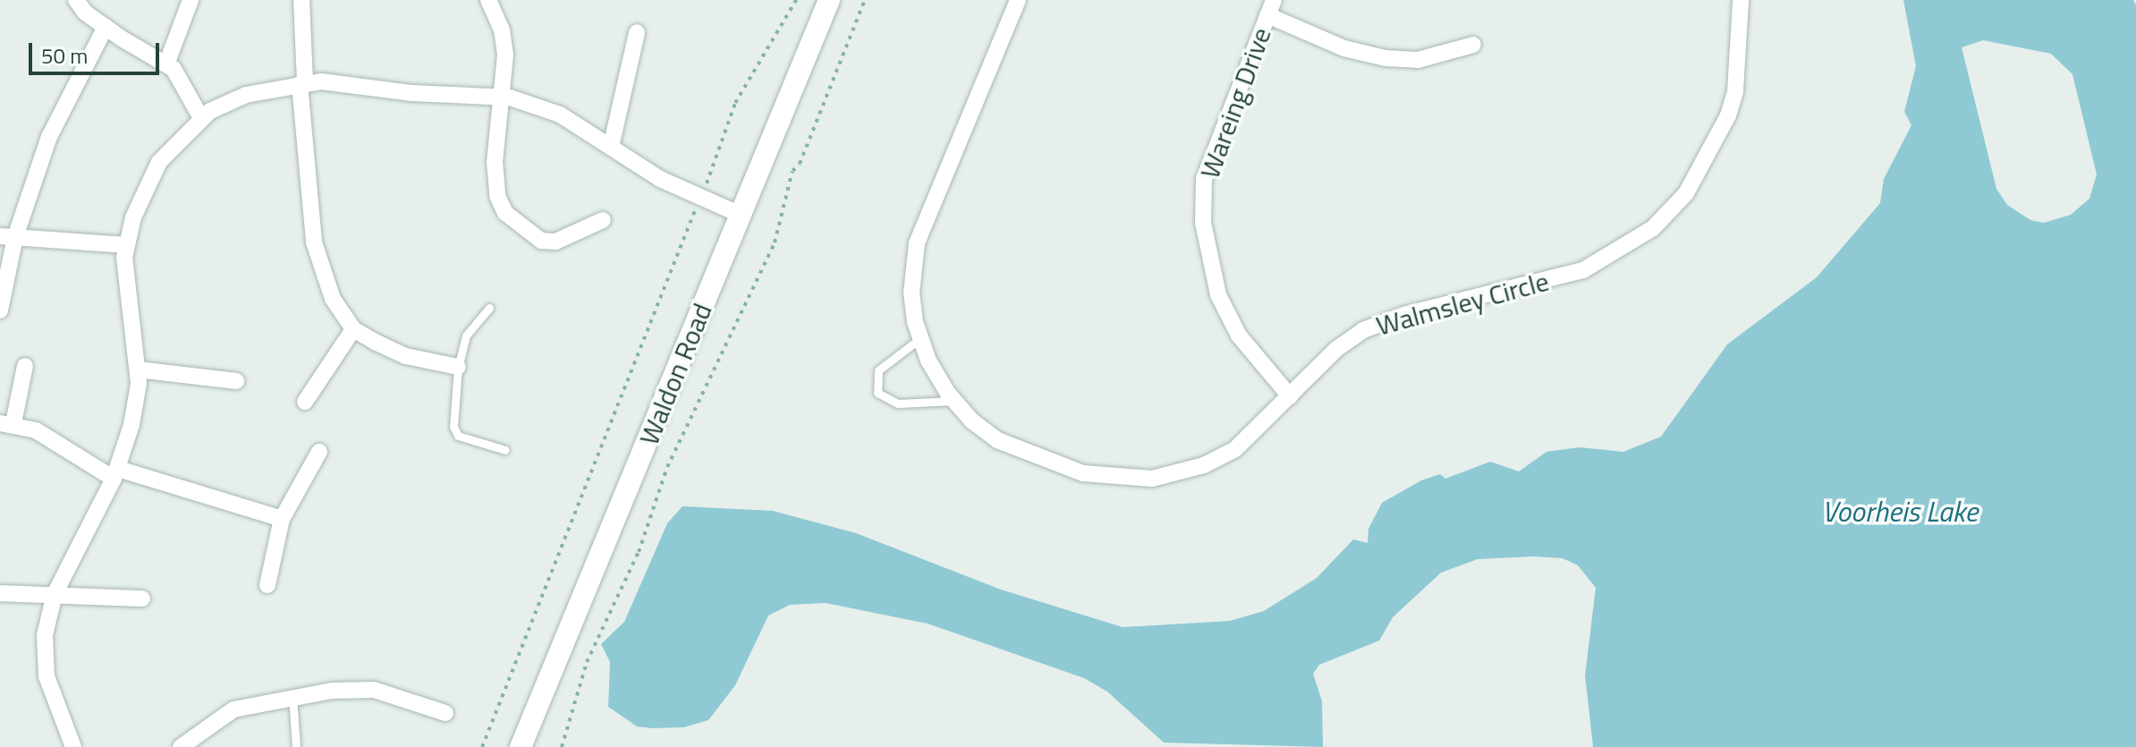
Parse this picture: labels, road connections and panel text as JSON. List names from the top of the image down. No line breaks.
{"streets":{"street":["Wareing Drive","Walmsley Circle","Waldon Road"]},"crossings":[["Wareing Drive","Walmsley Circle"]],"water":["Voorheis Lake"],"scale_bar":"50 m"}
